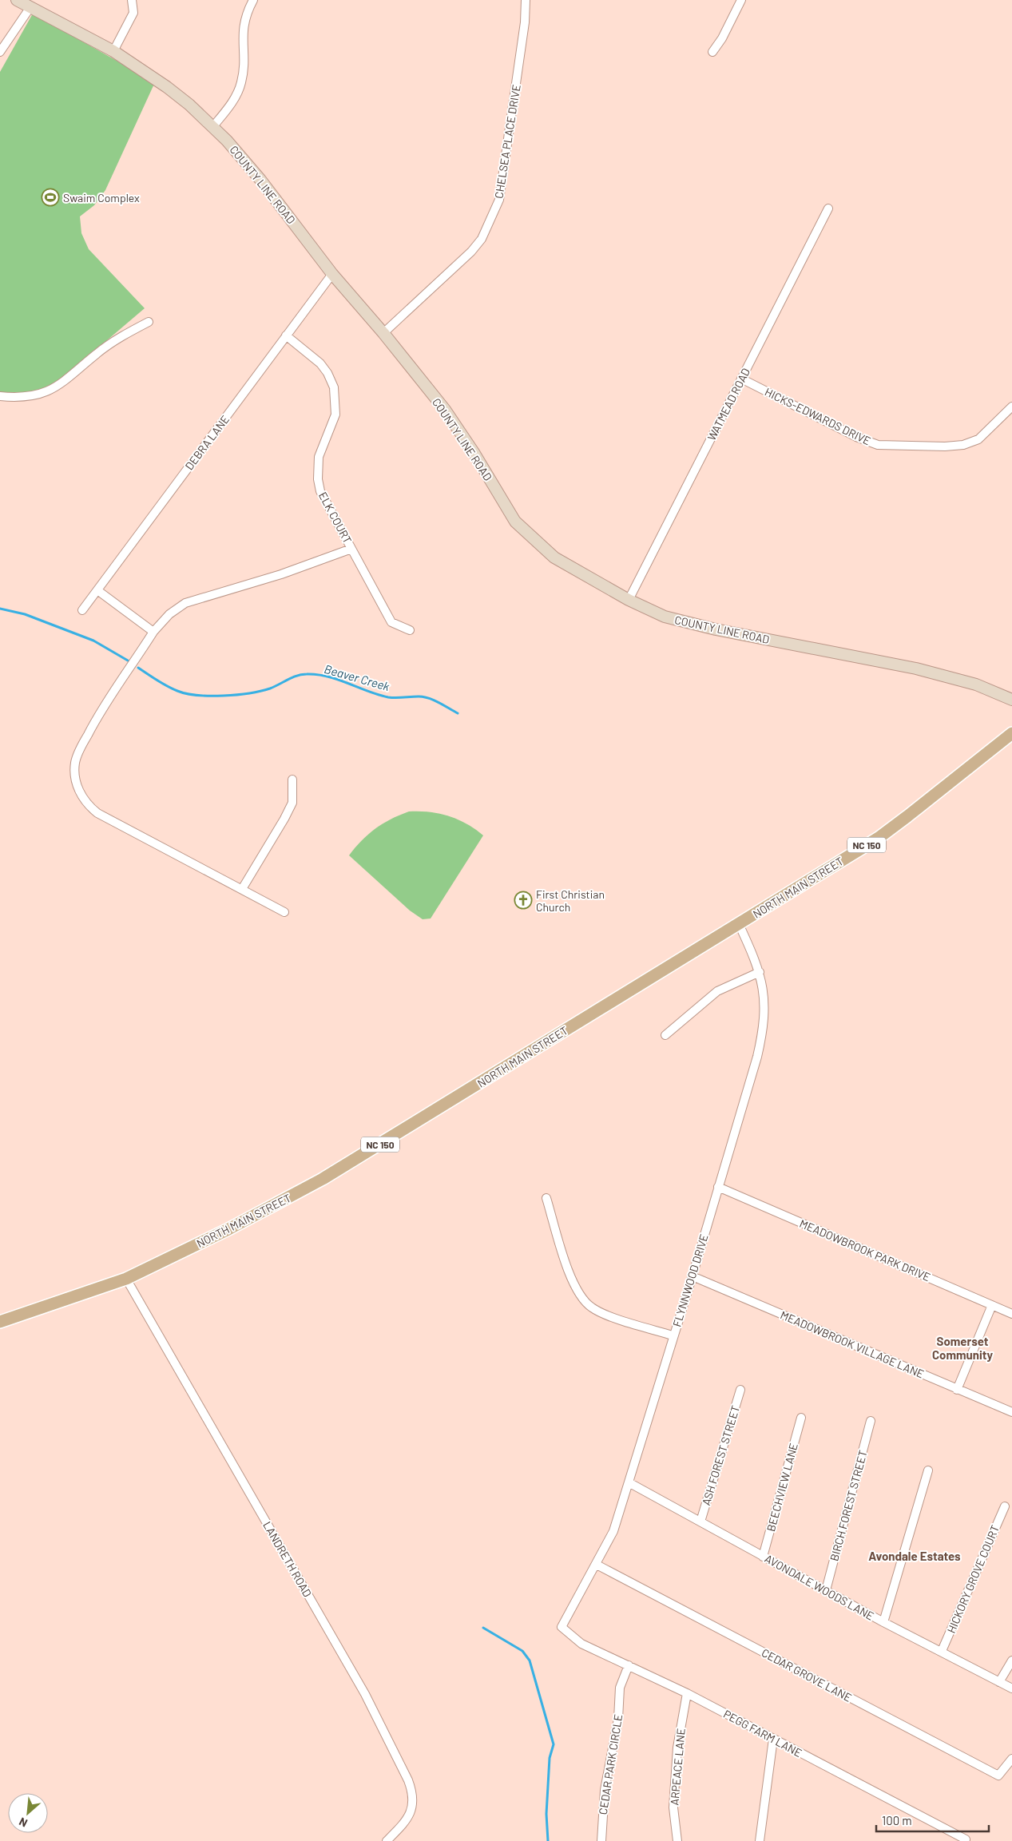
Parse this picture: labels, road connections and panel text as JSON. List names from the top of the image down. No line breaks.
{"streets":{"main road":["NC 150","NORTH MAIN STREET"],"street":["CHELSEA PLACE DRIVE","COUNTY LINE ROAD","WATMEAD ROAD","HICKS-EDWARDS DRIVE","DEBRA LANE","ELK COURT","MEADOWBROOK PARK DRIVE","FLYNNWOOD DRIVE","MEADOWBROOK VILLAGE LANE","ASH FOREST STREET","BEECHVIEW LANE","BIRCH FOREST STREET","LANDRETH ROAD","HICKORY GROVE COURT","AVONDALE WOODS LANE","CEDAR GROVE LANE","PEGG FARM LANE","CEDAR PARK CIRCLE","ARPEACE LANE"]},"crossings":[["CHELSEA PLACE DRIVE","COUNTY LINE ROAD"],["COUNTY LINE ROAD","WATMEAD ROAD"],["COUNTY LINE ROAD","DEBRA LANE"],["WATMEAD ROAD","HICKS-EDWARDS DRIVE"],["DEBRA LANE","ELK COURT"],["NORTH MAIN STREET","FLYNNWOOD DRIVE"],["NORTH MAIN STREET","LANDRETH ROAD"],["MEADOWBROOK PARK DRIVE","FLYNNWOOD DRIVE"],["FLYNNWOOD DRIVE","MEADOWBROOK VILLAGE LANE"],["FLYNNWOOD DRIVE","AVONDALE WOODS LANE"],["FLYNNWOOD DRIVE","CEDAR GROVE LANE"],["FLYNNWOOD DRIVE","PEGG FARM LANE"],["ASH FOREST STREET","AVONDALE WOODS LANE"],["BEECHVIEW LANE","AVONDALE WOODS LANE"],["BIRCH FOREST STREET","AVONDALE WOODS LANE"],["HICKORY GROVE COURT","AVONDALE WOODS LANE"],["PEGG FARM LANE","CEDAR PARK CIRCLE"],["PEGG FARM LANE","ARPEACE LANE"]],"districts":["Somerset Community","Avondale Estates"],"water":["Beaver Creek"],"places":{"sports":["Swaim Complex"],"church":["First Christian Church"]},"scale_bar":"100 m","north":"bottom left"}
